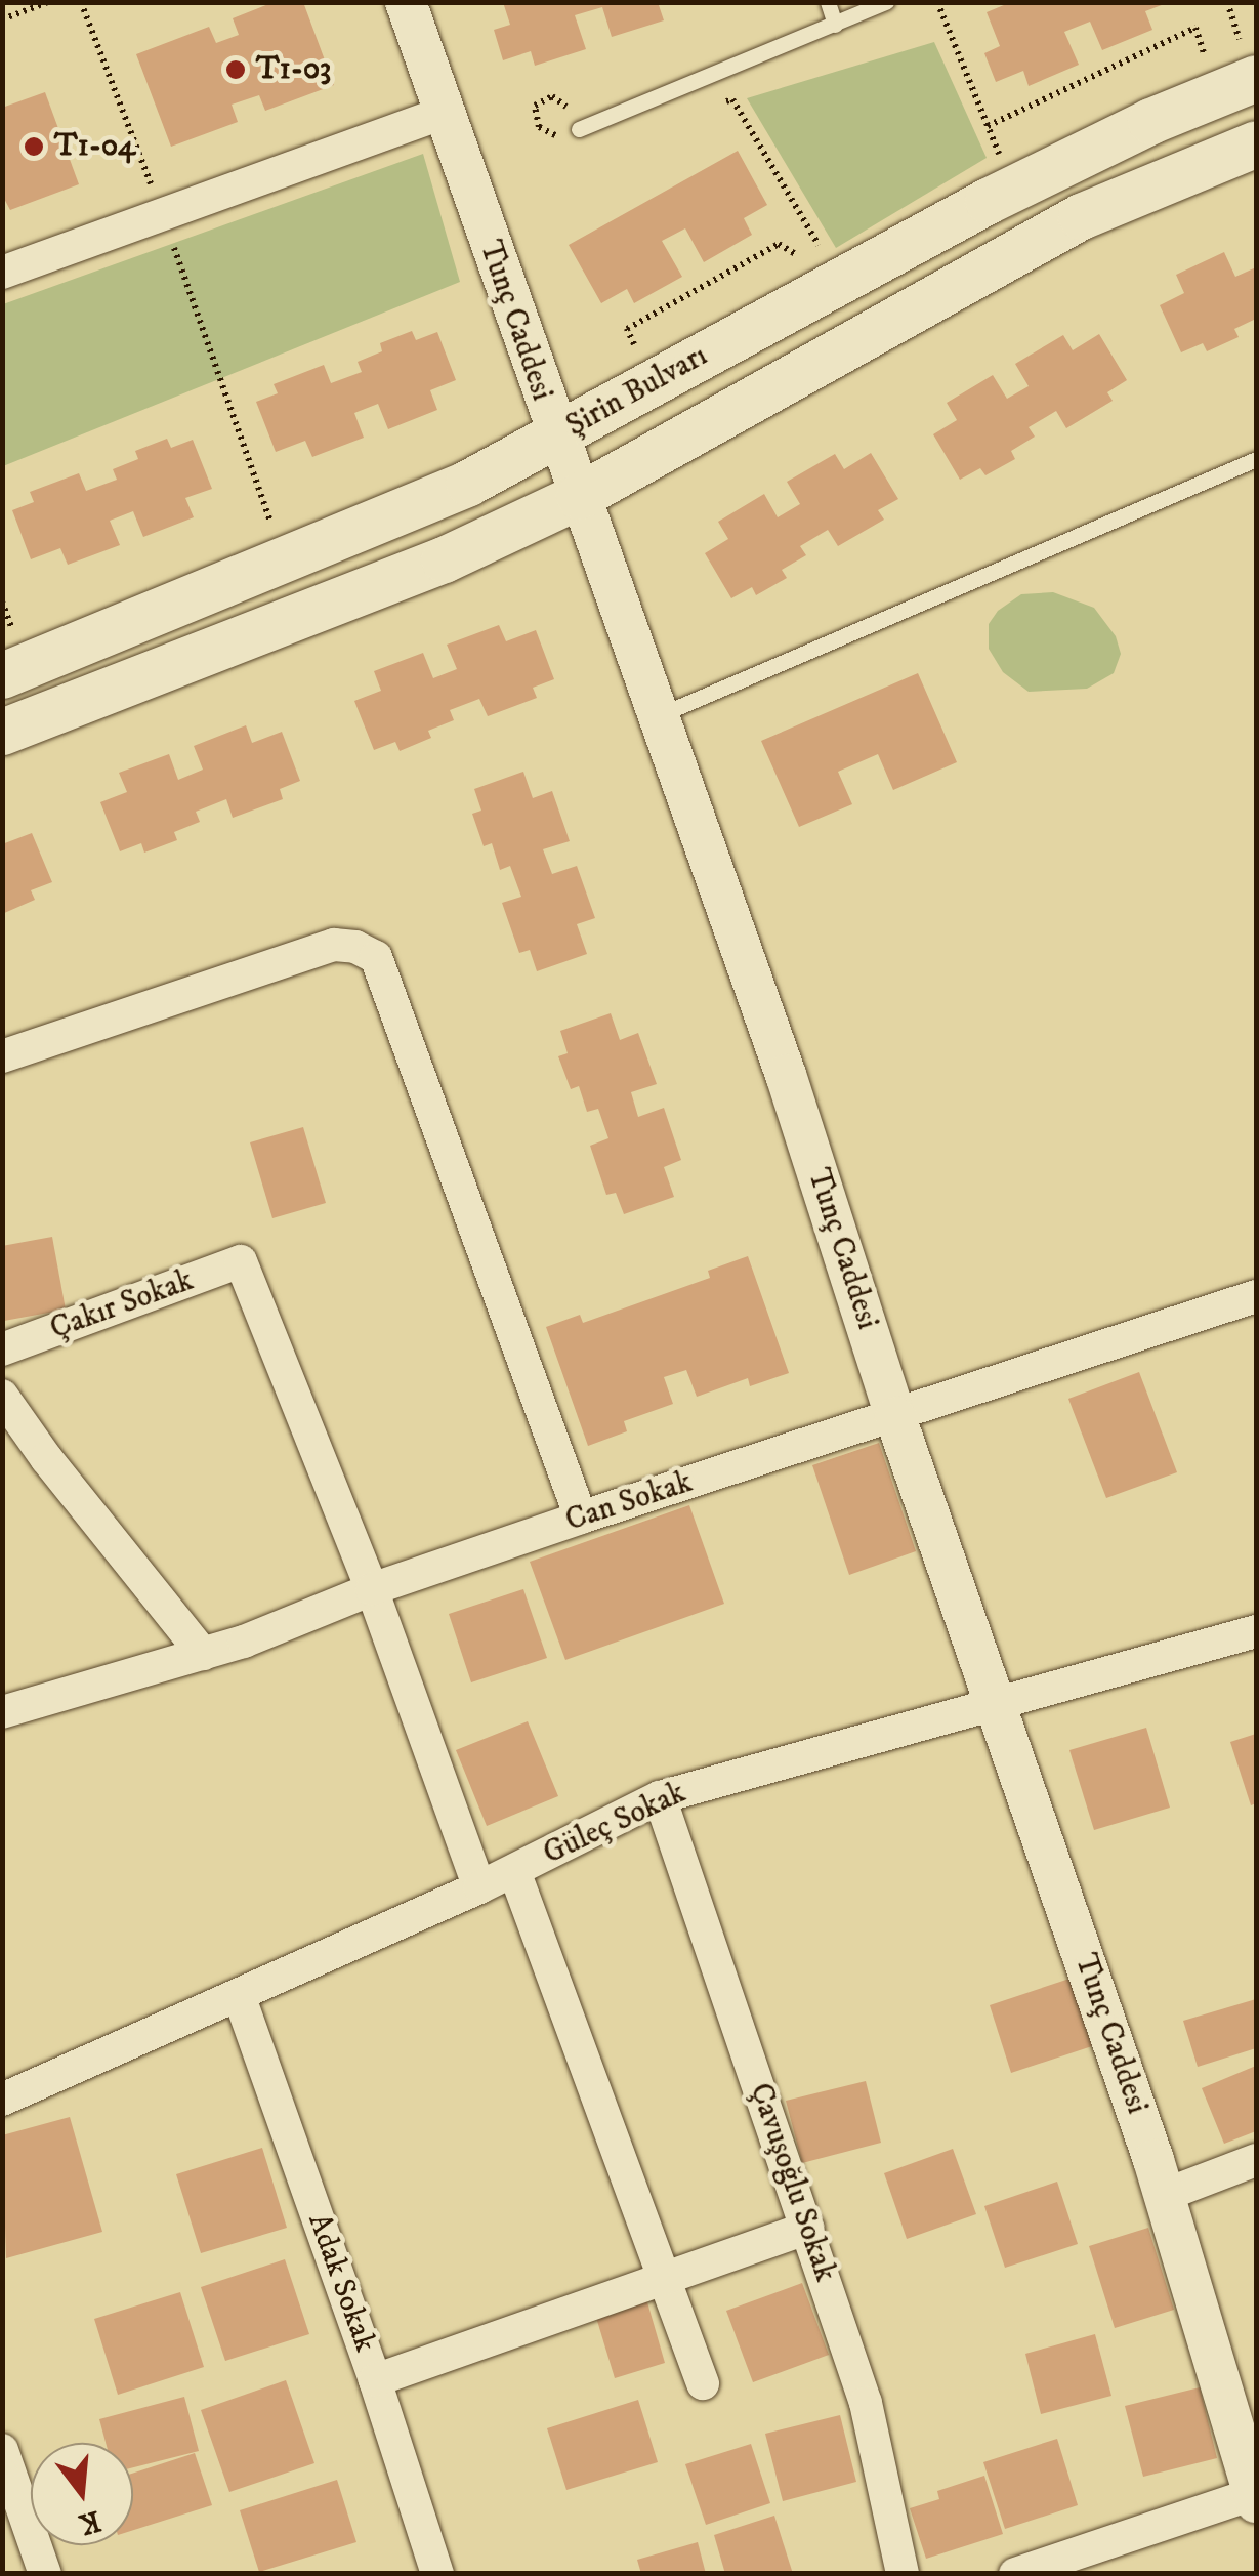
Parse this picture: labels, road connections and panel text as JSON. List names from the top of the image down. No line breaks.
{"streets":{"main road":["Şirin Bulvarı"],"street":["Tunç Caddesi","Çakır Sokak","Can Sokak","Güleç Sokak","Çavuşoğlu Sokak","Adak Sokak"]},"crossings":[["Tunç Caddesi","Şirin Bulvarı"],["Tunç Caddesi","Can Sokak"],["Tunç Caddesi","Güleç Sokak"],["Çakır Sokak","Can Sokak"],["Güleç Sokak","Çavuşoğlu Sokak"],["Güleç Sokak","Adak Sokak"]],"places":["T1-03","T1-04"],"north":"bottom"}
